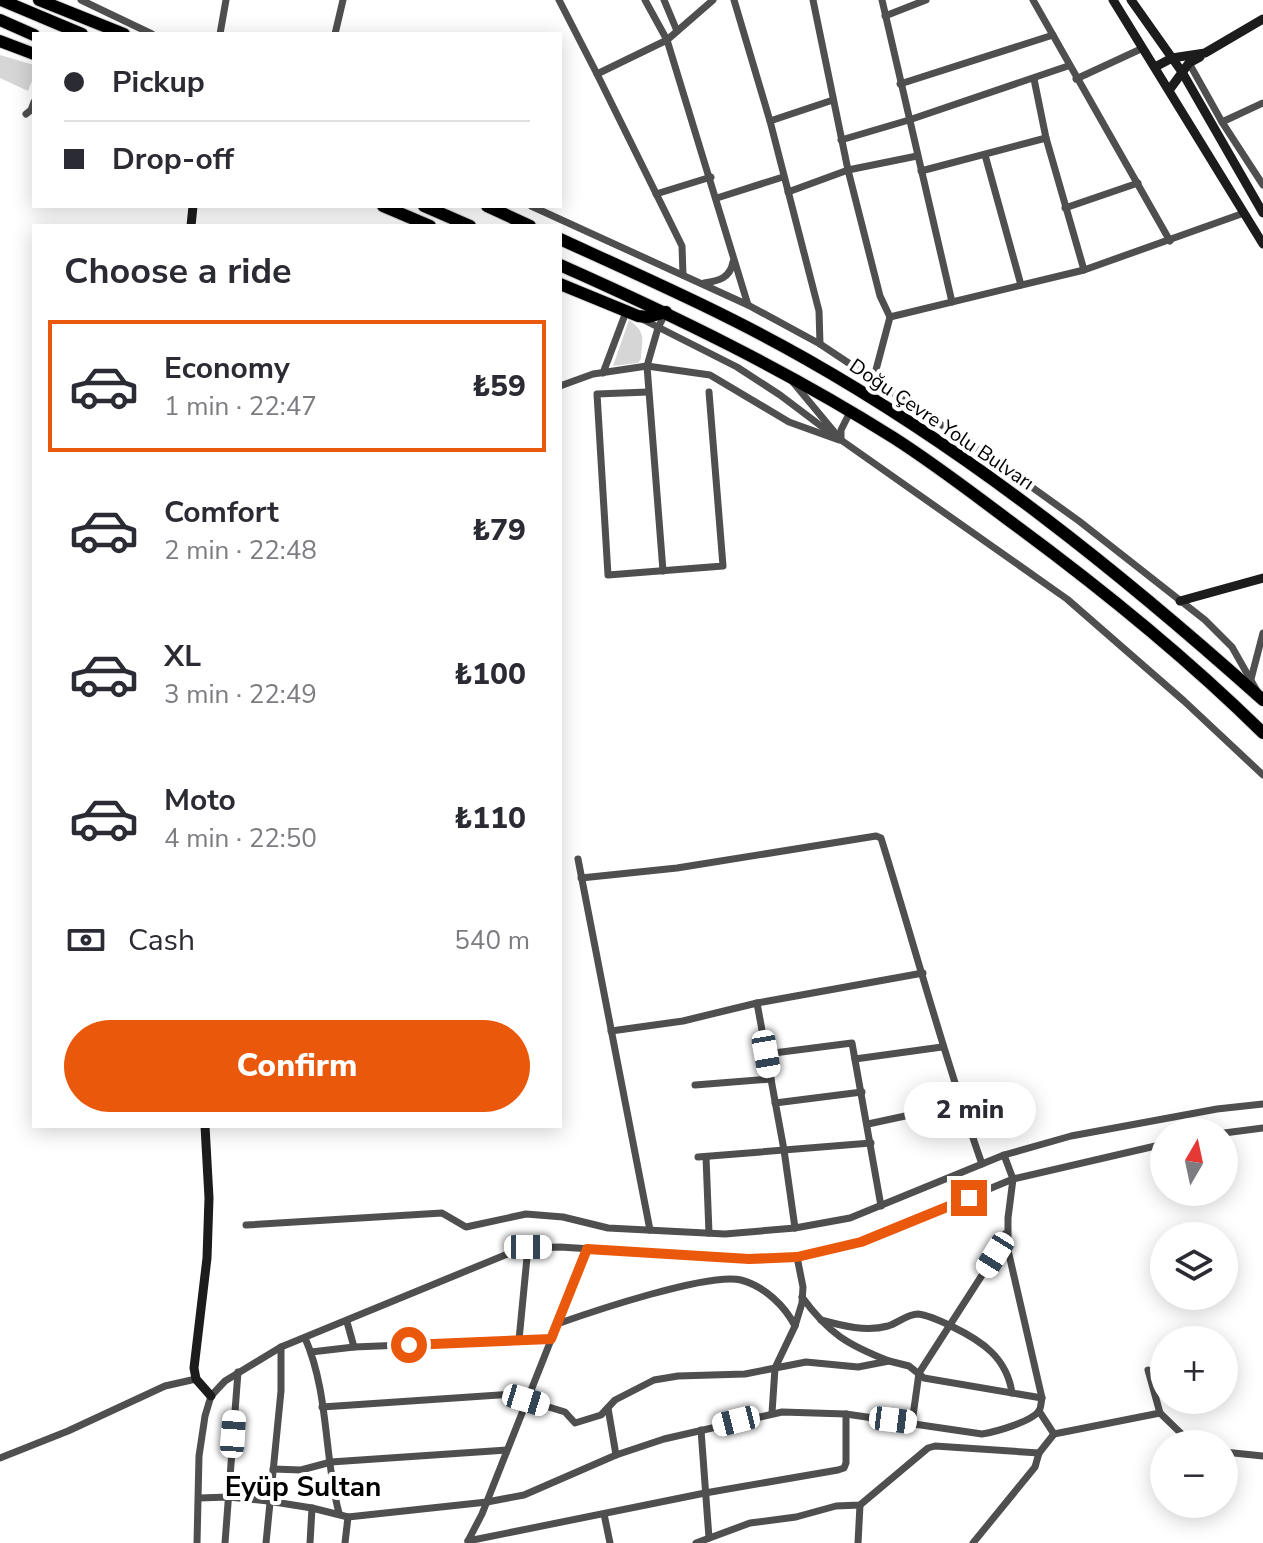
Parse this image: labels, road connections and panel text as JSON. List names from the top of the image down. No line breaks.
{"streets":{"highway":["Doğu Çevre Yolu Bulvarı"]},"districts":["Eyüp Sultan"],"north":"top","page":{"banner":["Pickup","Drop-off"],"heading":"Choose a ride","list":[{"name":"Economy","note":"1 min · 22:47","value":"₺59"},{"name":"Comfort","note":"2 min · 22:48","value":"₺79"},{"name":"XL","note":"3 min · 22:49","value":"₺100"},{"name":"Moto","note":"4 min · 22:50","value":"₺110"}],"pay":["Cash","540 m"],"buttons":"Confirm","bubble":"2 min","map_buttons":["+","−"]}}
